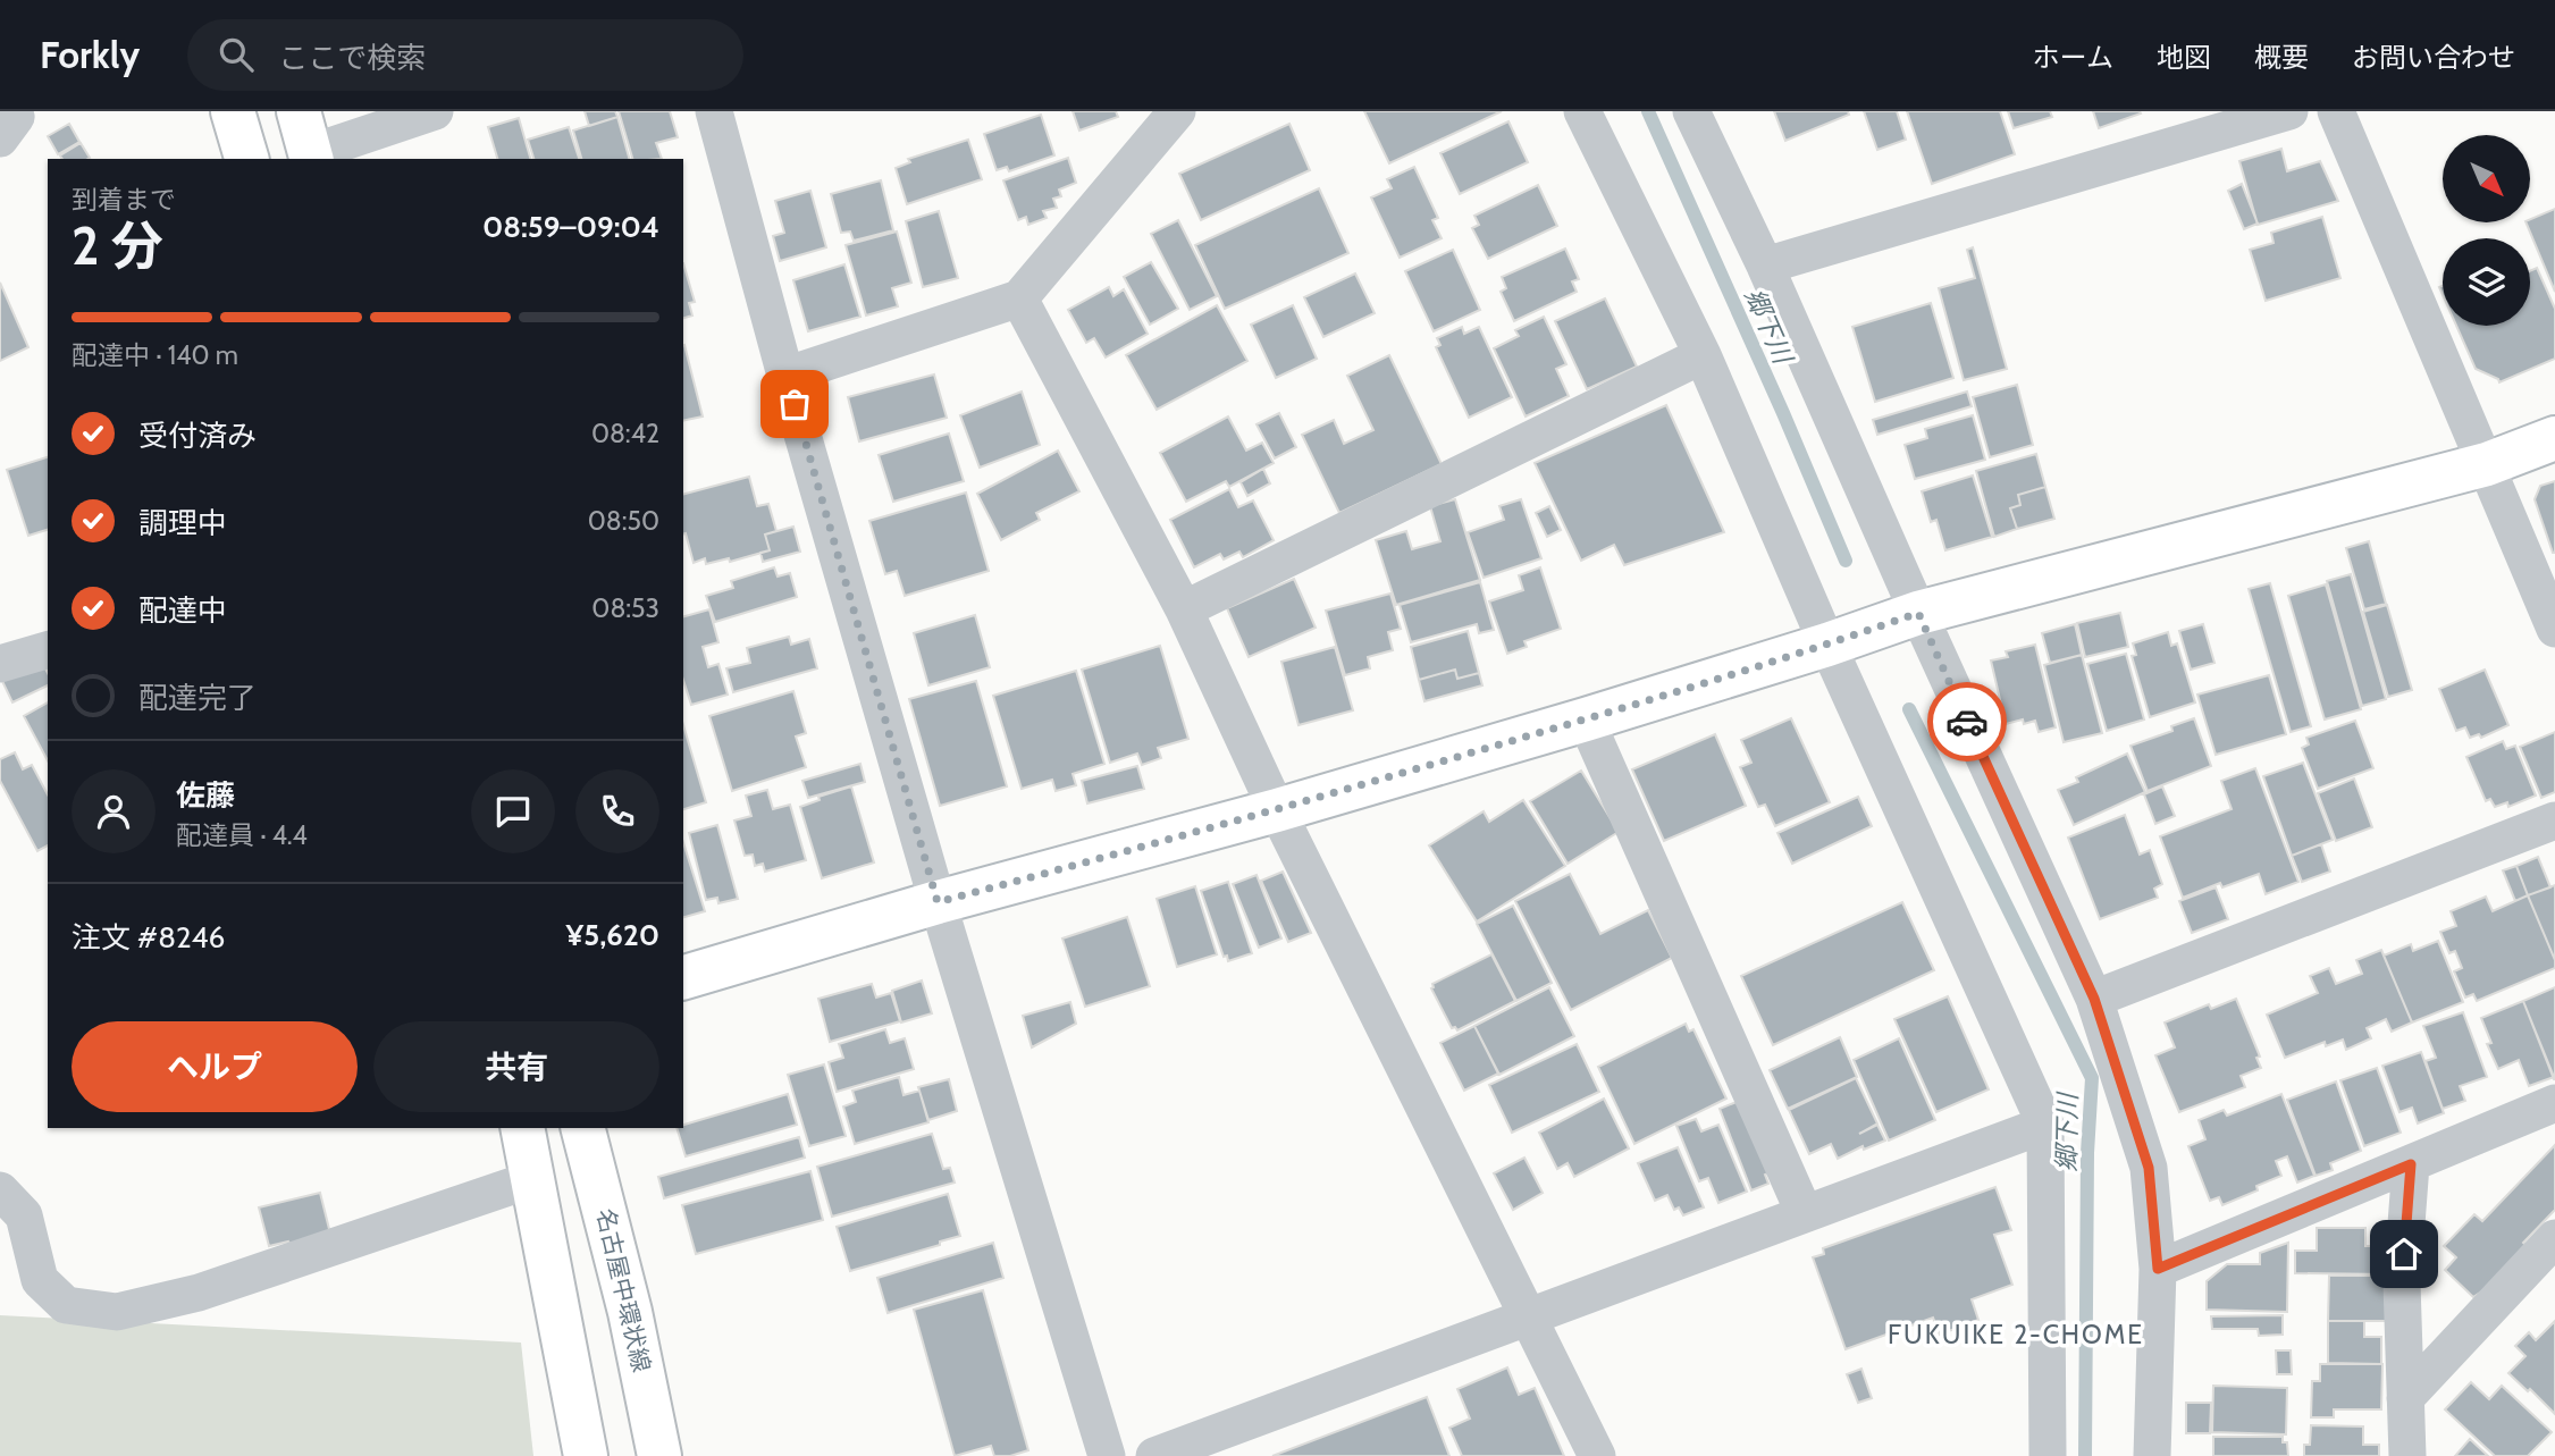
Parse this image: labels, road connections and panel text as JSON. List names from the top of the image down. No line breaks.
{"streets":{"street":["名古屋中環状線"]},"districts":["FUKUIKE 2-CHOME"],"water":["郷下川"],"north":"bottom right","page":{"header":"Forkly","search":"ここで検索","nav":["ホーム","地図","概要","お問い合わせ"],"heading":["2 分","到着まで","08:59–09:04"],"panel":["佐藤","配達員 · 4.4","注文 #8246","¥5,620"],"bar":"配達中 · 140 m","list":[["受付済み","08:42"],["調理中","08:50"],["配達中","08:53"],"配達完了"],"buttons":["ヘルプ","共有"]}}
